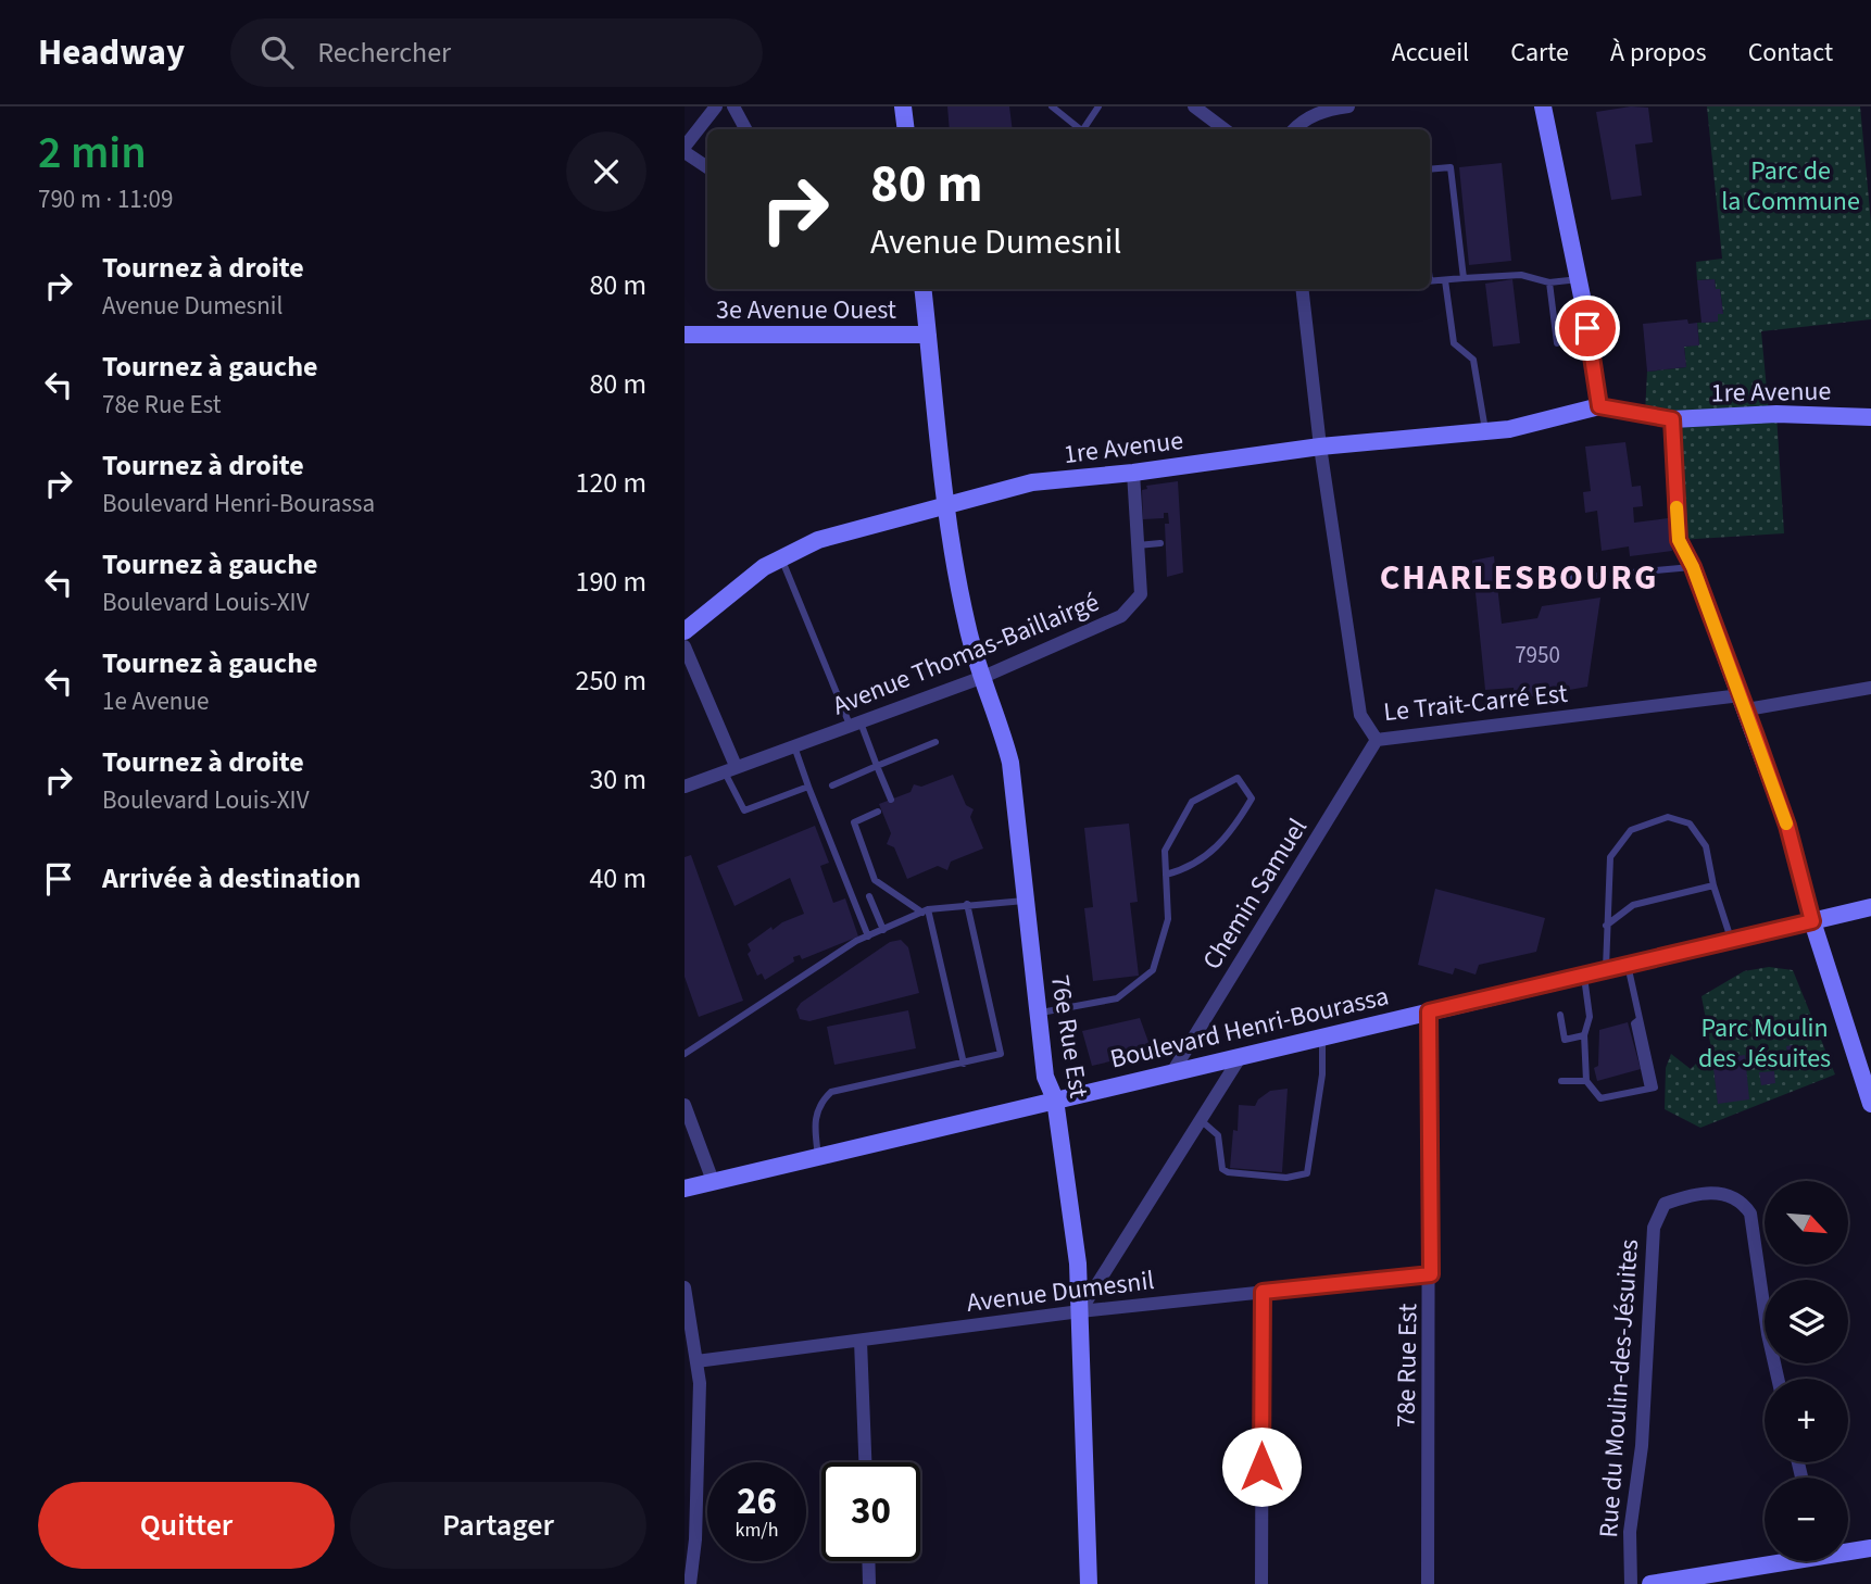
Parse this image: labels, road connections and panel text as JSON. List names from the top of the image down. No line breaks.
{"streets":{"street":["3e Avenue Ouest","1re Avenue","Avenue Thomas-Baillairgé","Le Trait-Carré Est","Chemin Samuel","Boulevard Henri-Bourassa","76e Rue Est","Avenue Dumesnil","78e Rue Est","Rue du Moulin-des-Jésuites"]},"crossings":[["3e Avenue Ouest","76e Rue Est"],["1re Avenue","Avenue Thomas-Baillairgé"],["1re Avenue","Le Trait-Carré Est"],["1re Avenue","76e Rue Est"],["Avenue Thomas-Baillairgé","76e Rue Est"],["Le Trait-Carré Est","Chemin Samuel"],["Chemin Samuel","Boulevard Henri-Bourassa"],["Boulevard Henri-Bourassa","76e Rue Est"],["Boulevard Henri-Bourassa","78e Rue Est"],["76e Rue Est","Avenue Dumesnil"],["Avenue Dumesnil","78e Rue Est"]],"districts":["CHARLESBOURG"],"parks":["Parc de la Commune","Parc Moulin des Jésuites"],"house_numbers":["7950"],"north":"bottom right","page":{"header":"Headway","search":"Rechercher","nav":["Accueil","Carte","À propos","Contact"],"heading":["2 min","790 m · 11:09"],"turn":["80 m","Avenue Dumesnil"],"list":[{"name":"Tournez à droite","note":"Avenue Dumesnil","value":"80 m"},{"name":"Tournez à gauche","note":"78e Rue Est","value":"80 m"},{"name":"Tournez à droite","note":"Boulevard Henri-Bourassa","value":"120 m"},{"name":"Tournez à gauche","note":"Boulevard Louis-XIV","value":"190 m"},{"name":"Tournez à gauche","note":"1e Avenue","value":"250 m"},{"name":"Tournez à droite","note":"Boulevard Louis-XIV","value":"30 m"},{"name":"Arrivée à destination","value":"40 m"}],"map_buttons":["+","−"],"speed":"26 km/h","limit":"30","buttons":["Quitter","Partager"]}}
